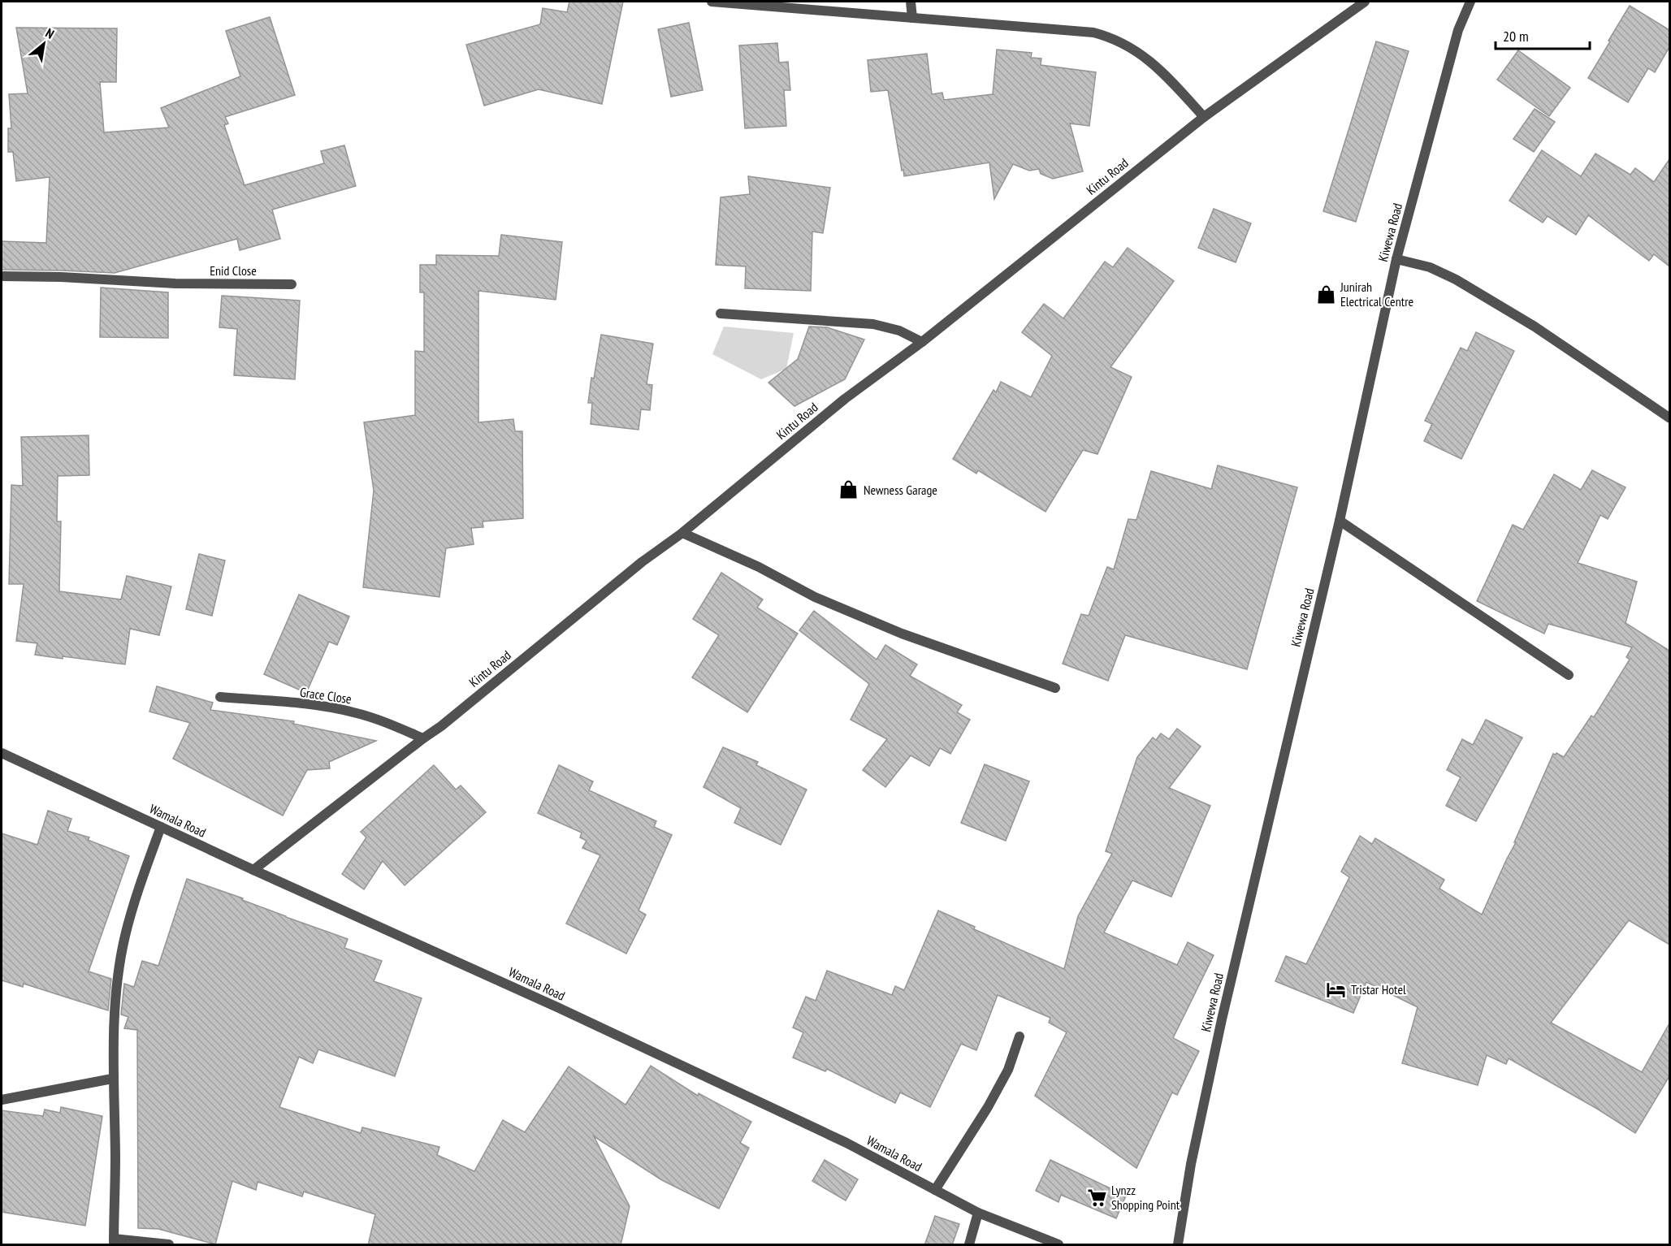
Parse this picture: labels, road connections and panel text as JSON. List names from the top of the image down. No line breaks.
{"streets":{"street":["Kintu Road","Kiwewa Road","Enid Close","Grace Close","Wamala Road"]},"crossings":[["Kintu Road","Grace Close"],["Kintu Road","Wamala Road"]],"places":{"shop":["Junirah Electrical Centre","Newness Garage"],"hotel":["Tristar Hotel"],"supermarket":["Lynzz Shopping Point"]},"scale_bar":"20 m","north":"top right"}
